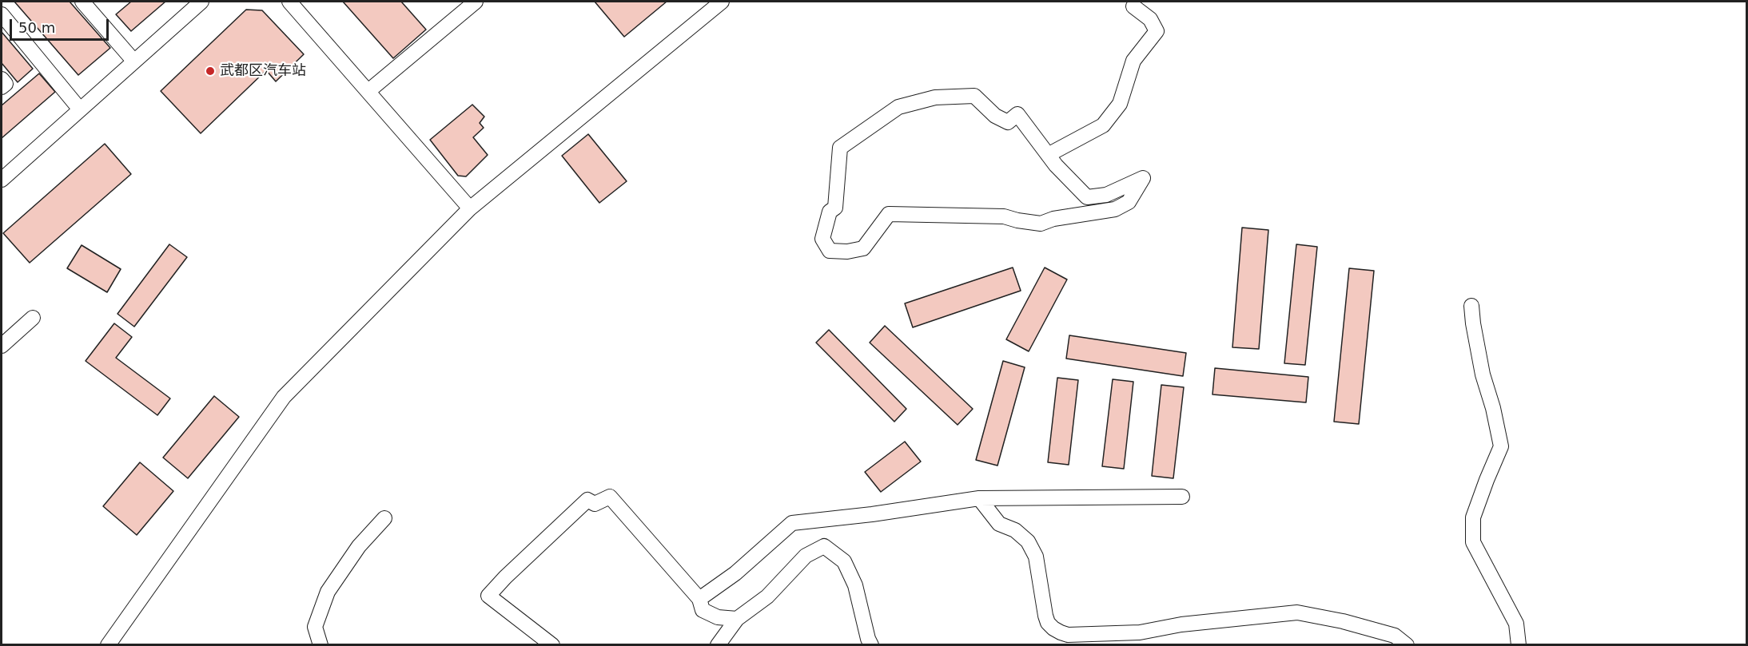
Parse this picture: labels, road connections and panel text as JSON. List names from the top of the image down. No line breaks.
{"places":["武都区汽车站"],"scale_bar":"50 m"}
